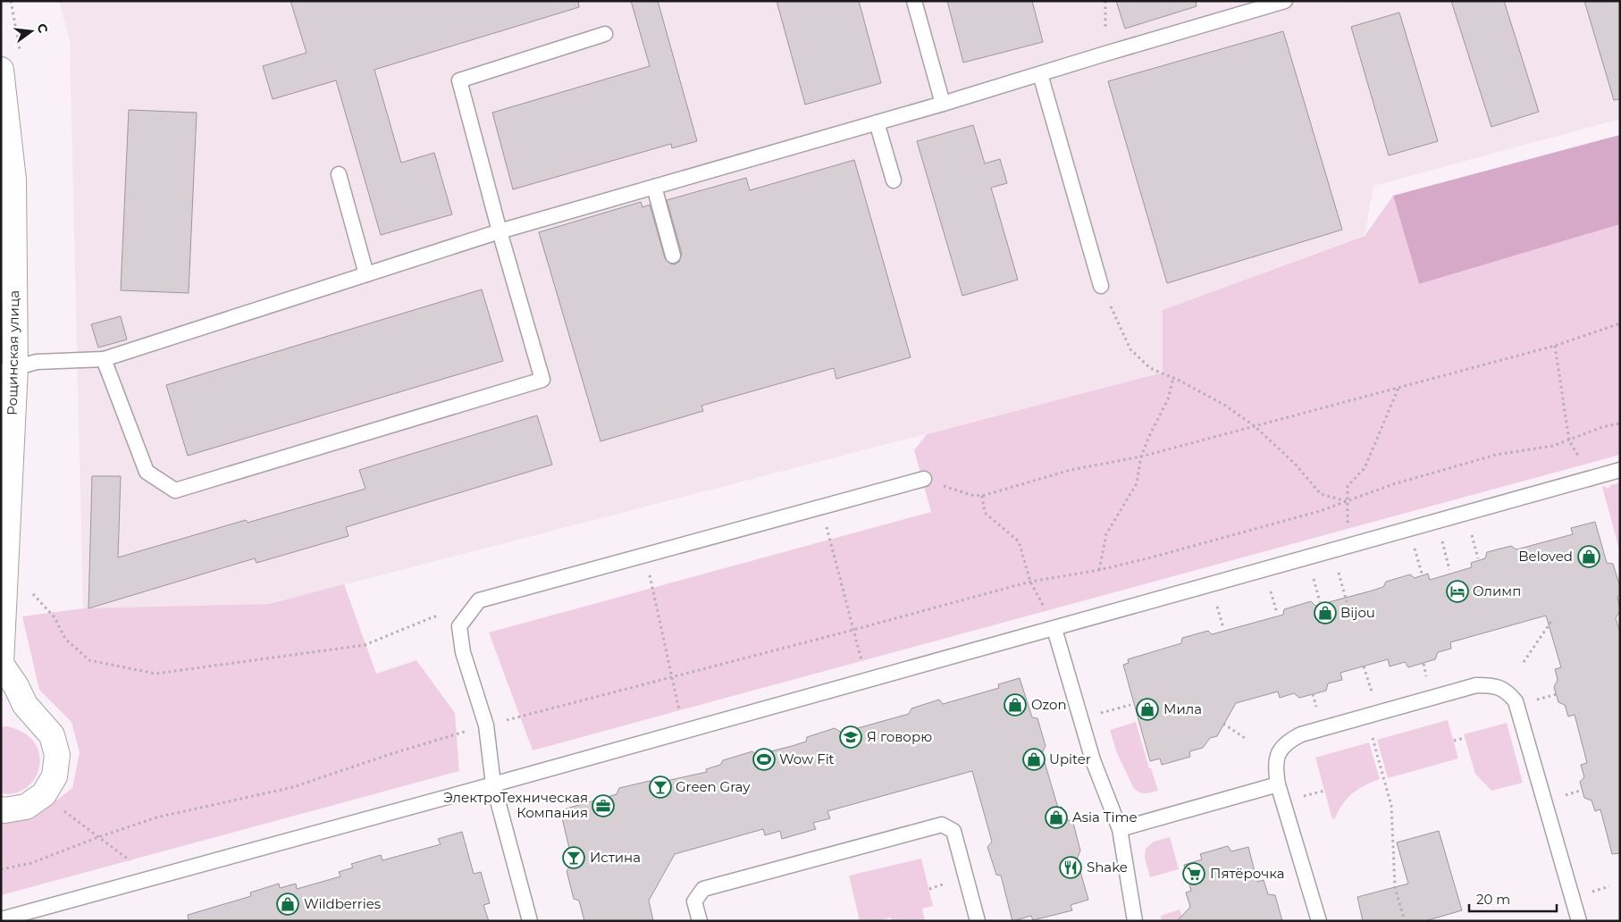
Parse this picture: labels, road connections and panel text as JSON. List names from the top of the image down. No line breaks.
{"streets":{"street":["Рощинская улица"]},"places":{"shop":["Beloved","Bijou","Ozon","Мила","Upiter","Asia Time","Wildberries"],"hotel":["Олимп"],"school or university":["Я говорю"],"sports":["Wow Fit"],"bar":["Green Gray","Истина"],"office":["ЭлектроТехническая Компания"],"restaurant":["Shake"],"supermarket":["Пятёрочка"]},"scale_bar":"20 m","north":"right"}
